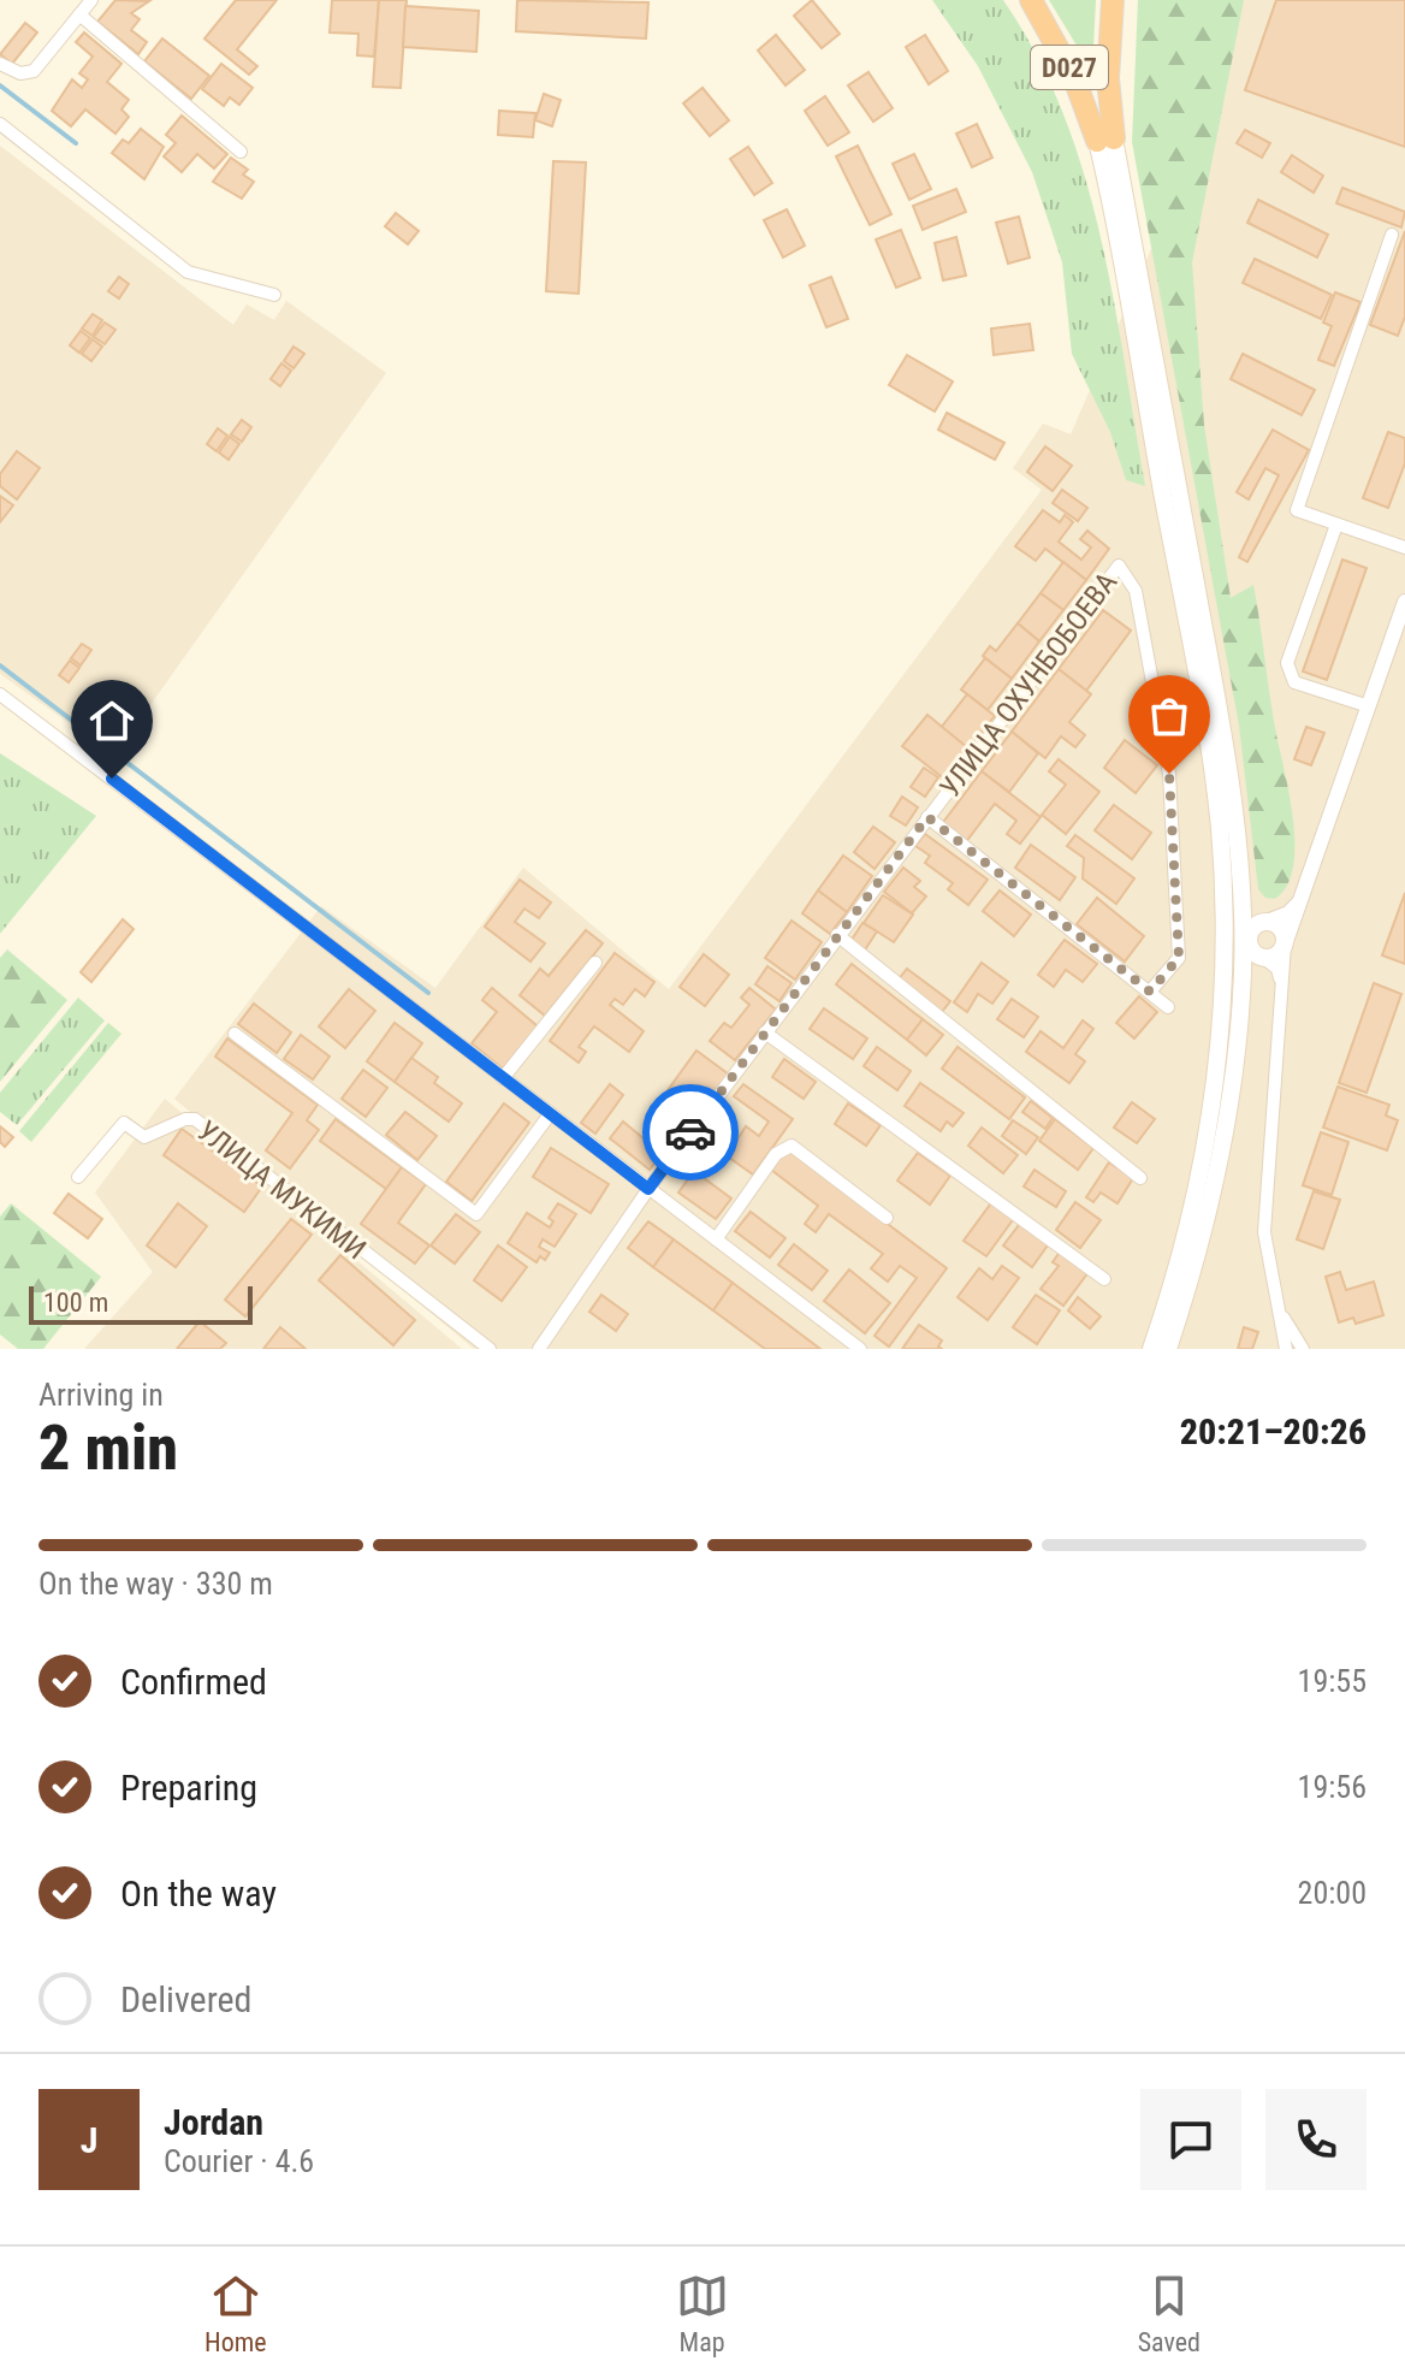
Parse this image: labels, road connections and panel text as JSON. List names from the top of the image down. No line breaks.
{"streets":{"highway":["D027"],"street":["УЛИЦА ОХУНБОБОЕВА","УЛИЦА МУКИМИ"]},"scale_bar":"100 m","page":{"scale":"100 m","heading":["2 min","Arriving in","20:21–20:26"],"panel":["Jordan","Courier · 4.6"],"bar":"On the way · 330 m","list":[["Confirmed","19:55"],["Preparing","19:56"],["On the way","20:00"],"Delivered"],"round":"J","tabs":["Home","Map","Saved"]}}
